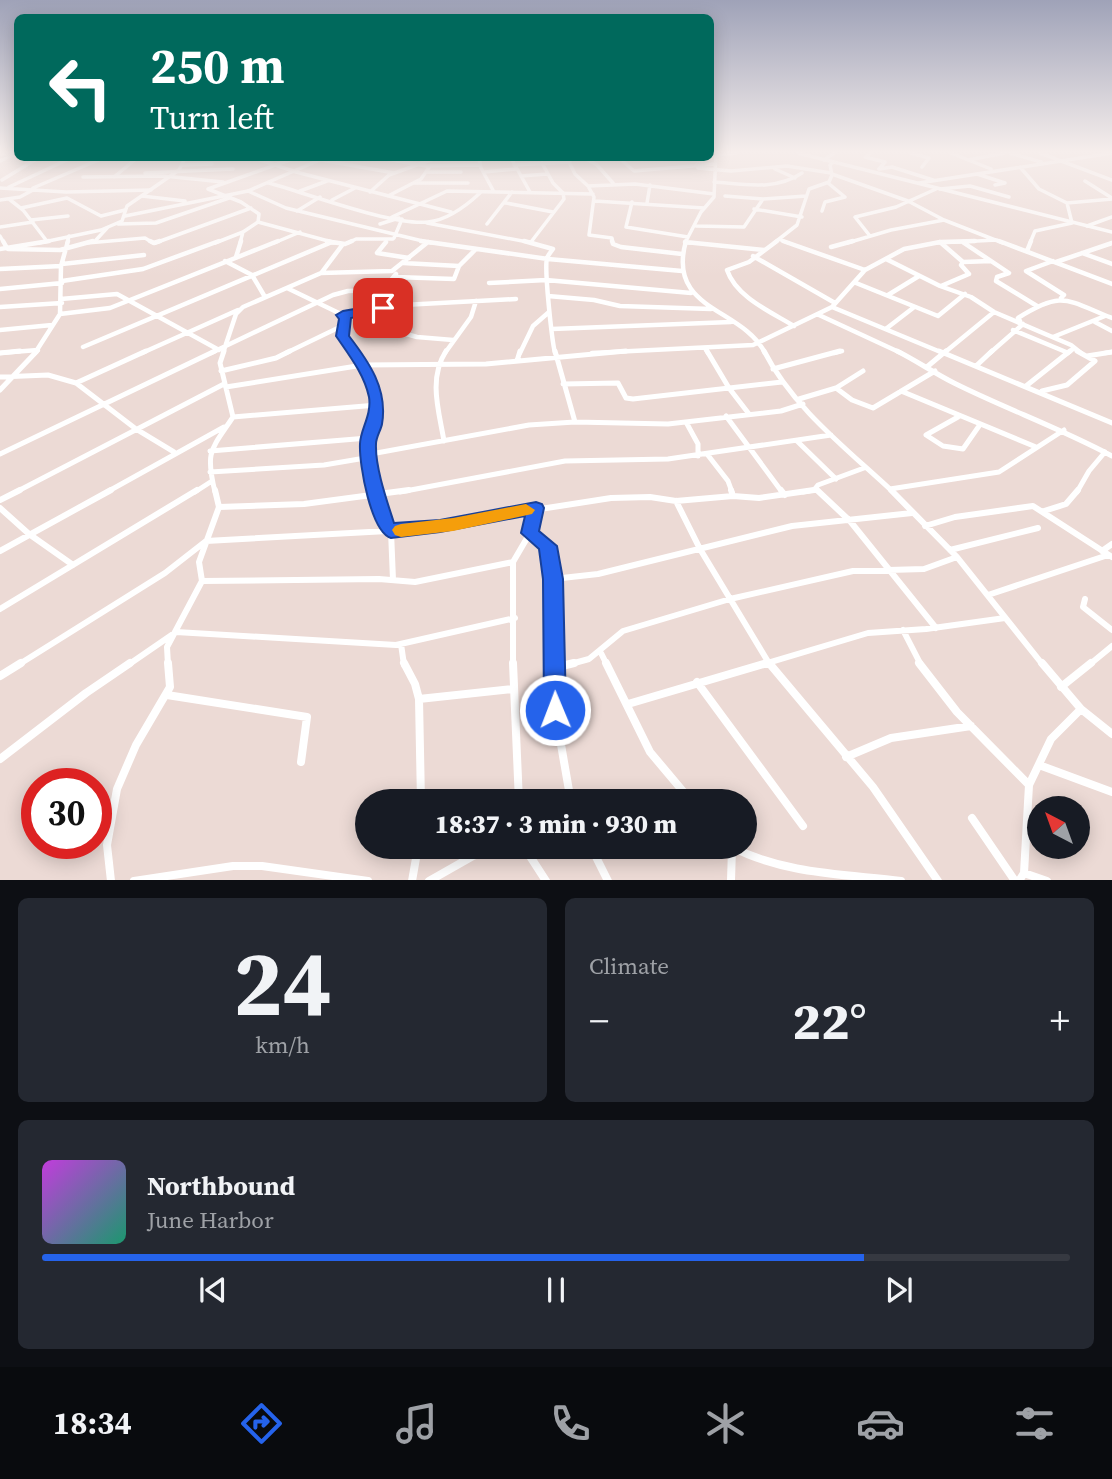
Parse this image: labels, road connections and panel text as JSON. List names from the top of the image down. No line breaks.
{"north":"top left","page":{"turn":["250 m","Turn left"],"limit":"30","trip":"18:37 · 3 min · 930 m","tile":[["24","km/h"],"Climate"],"heat":["−","22°","+"],"song":["Northbound","June Harbor"],"tabs":"18:34"}}
